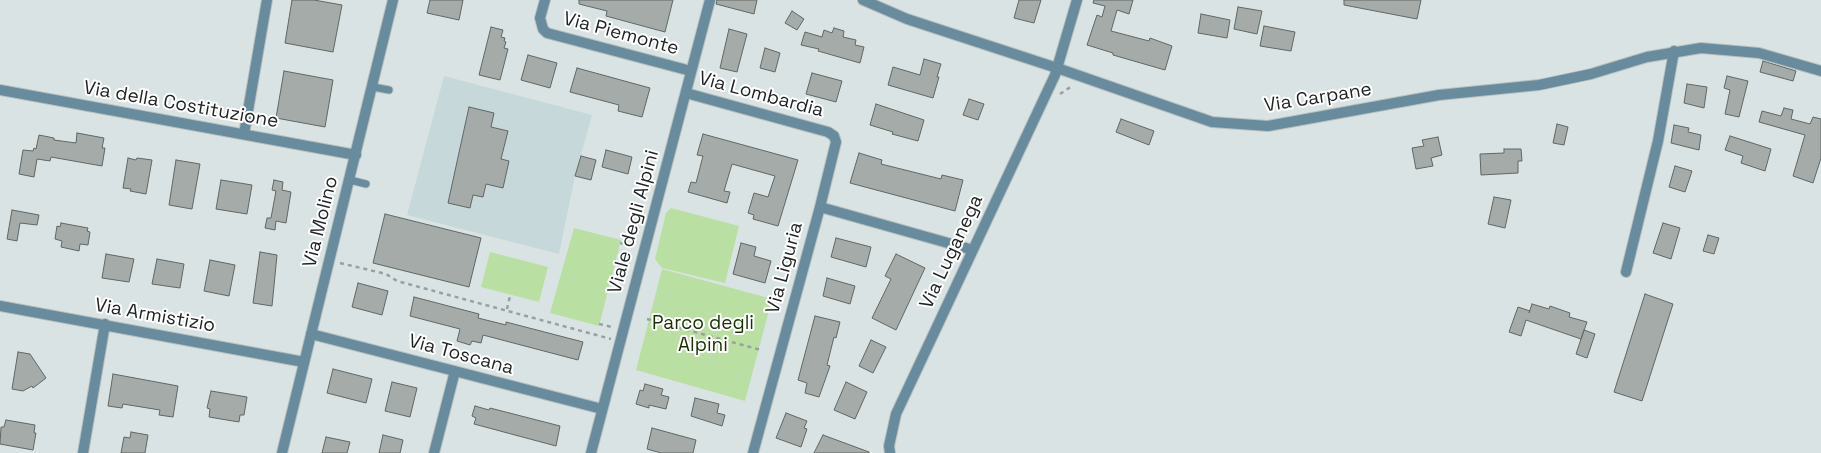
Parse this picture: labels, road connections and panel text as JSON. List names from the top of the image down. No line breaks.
{"streets":{"street":["Via Piemonte","Via Lombardia","Via Carpane","Via della Costituzione","Via Molino","Viale degli Alpini","Via Luganega","Via Liguria","Via Armistizio","Via Toscana"]},"crossings":[["Via Piemonte","Viale degli Alpini"],["Via Lombardia","Viale degli Alpini"],["Via Lombardia","Via Liguria"],["Via Carpane","Via Luganega"],["Via della Costituzione","Via Molino"],["Via Molino","Via Armistizio"],["Via Molino","Via Toscana"],["Viale degli Alpini","Via Toscana"]],"parks":["Parco degli Alpini"]}
